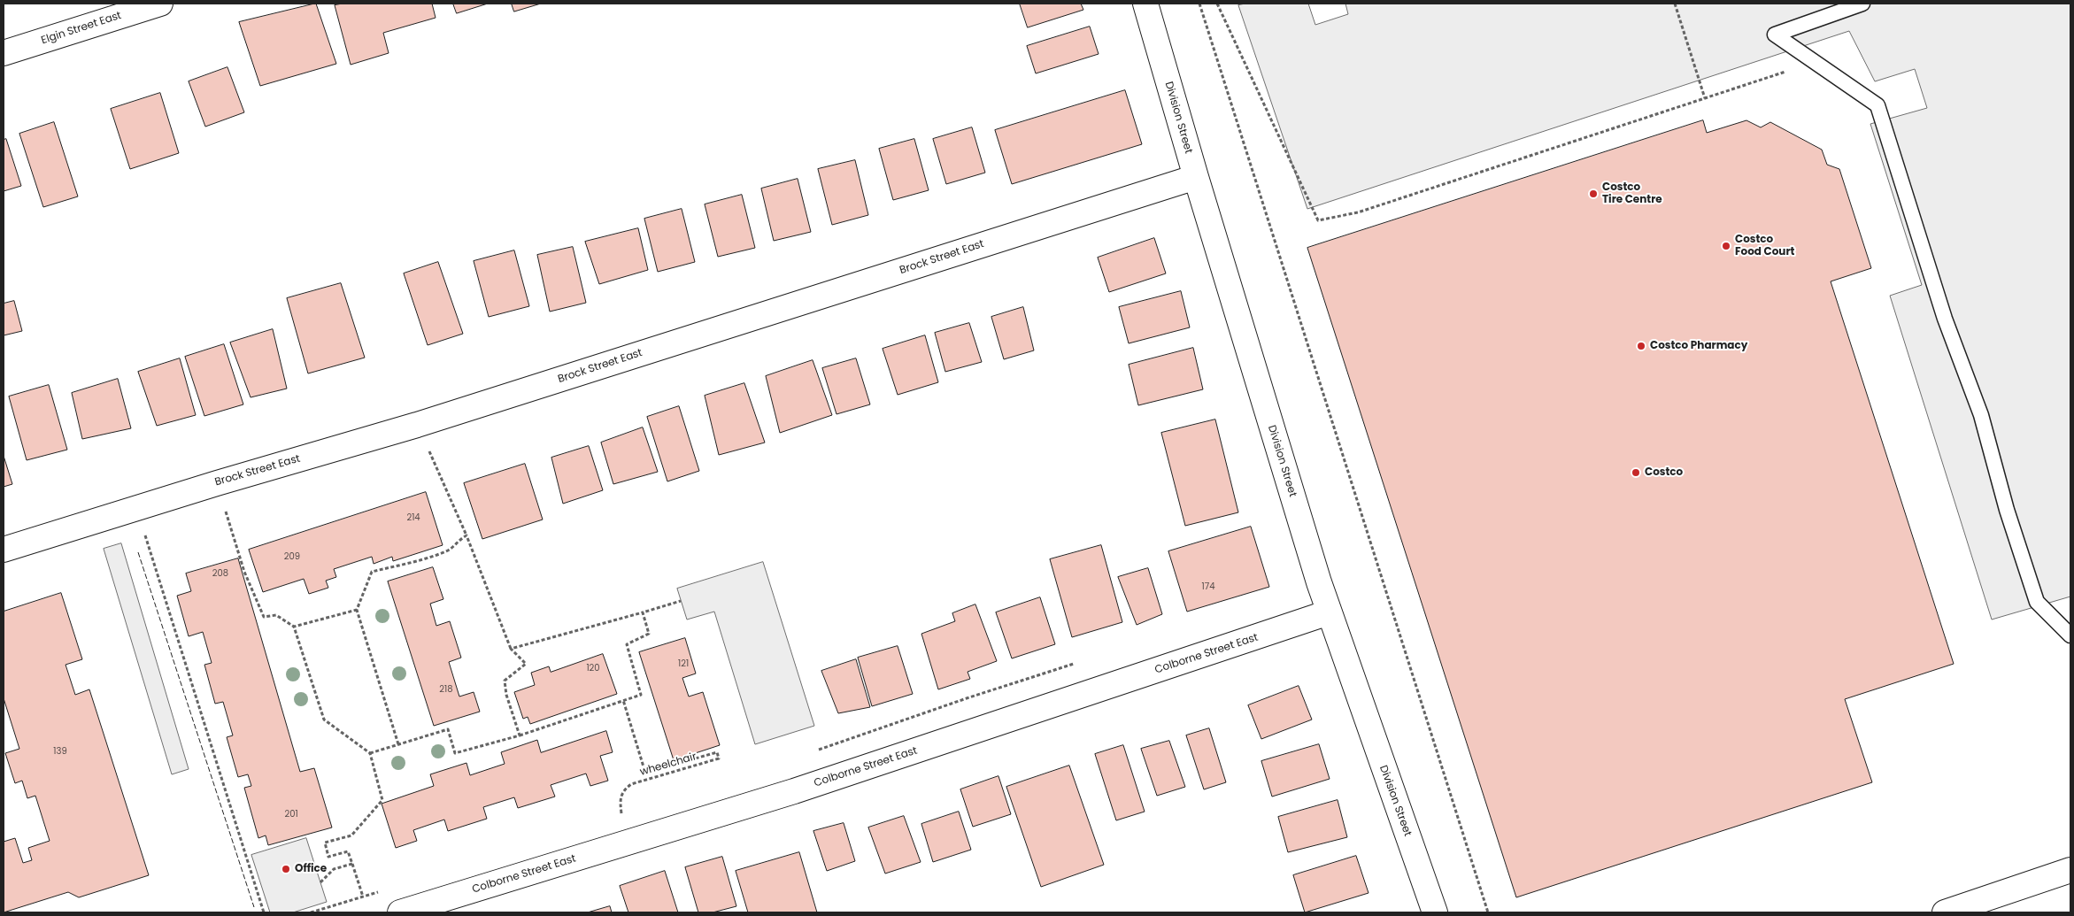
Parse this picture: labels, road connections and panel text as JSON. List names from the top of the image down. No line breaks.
{"streets":{"street":["Elgin Street East","Division Street","Brock Street East","Colborne Street East"],"path":["wheelchair"]},"crossings":[["Division Street","Brock Street East"],["Division Street","Colborne Street East"]],"places":["Costco Tire Centre","Costco Food Court","Costco Pharmacy","Costco","Office"],"house_numbers":["214","209","208","174","121","120","218","139","201"]}
